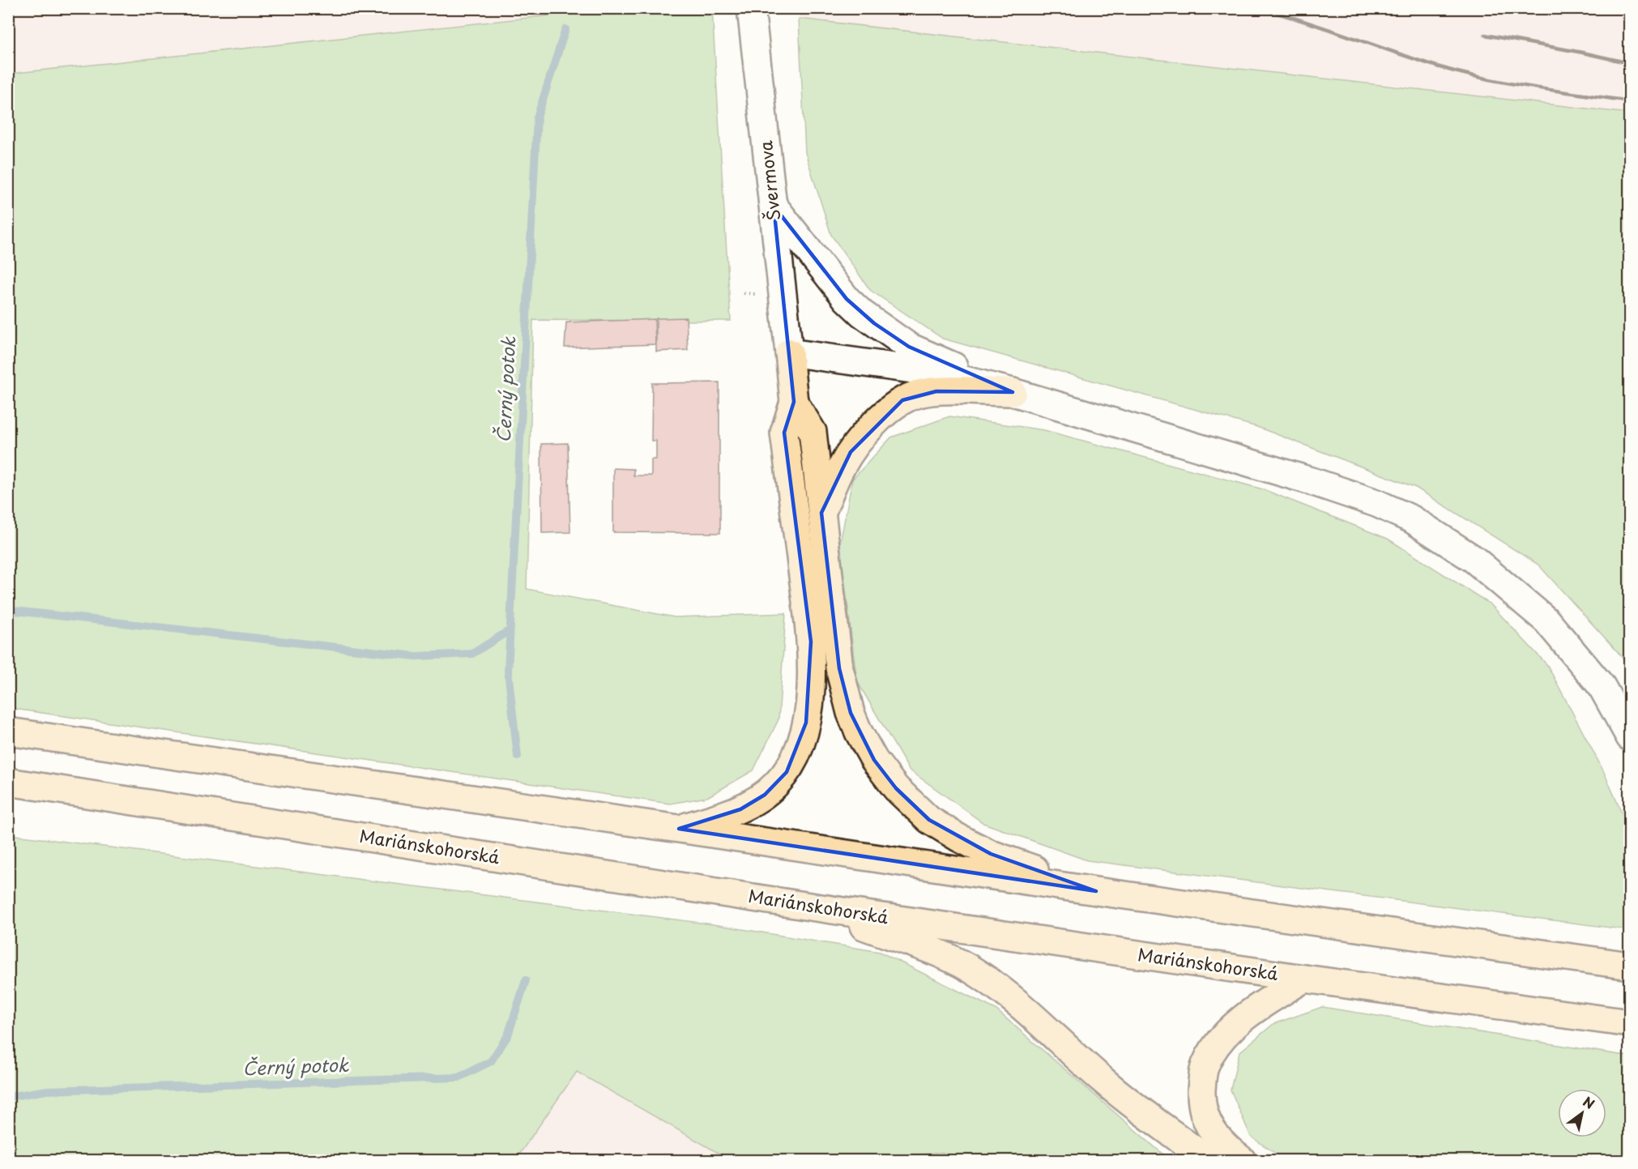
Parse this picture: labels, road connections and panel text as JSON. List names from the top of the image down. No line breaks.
{"streets":{"main road":["Mariánskohorská"],"street":["Švermova"]},"water":["Černý potok"],"north":"top right"}
